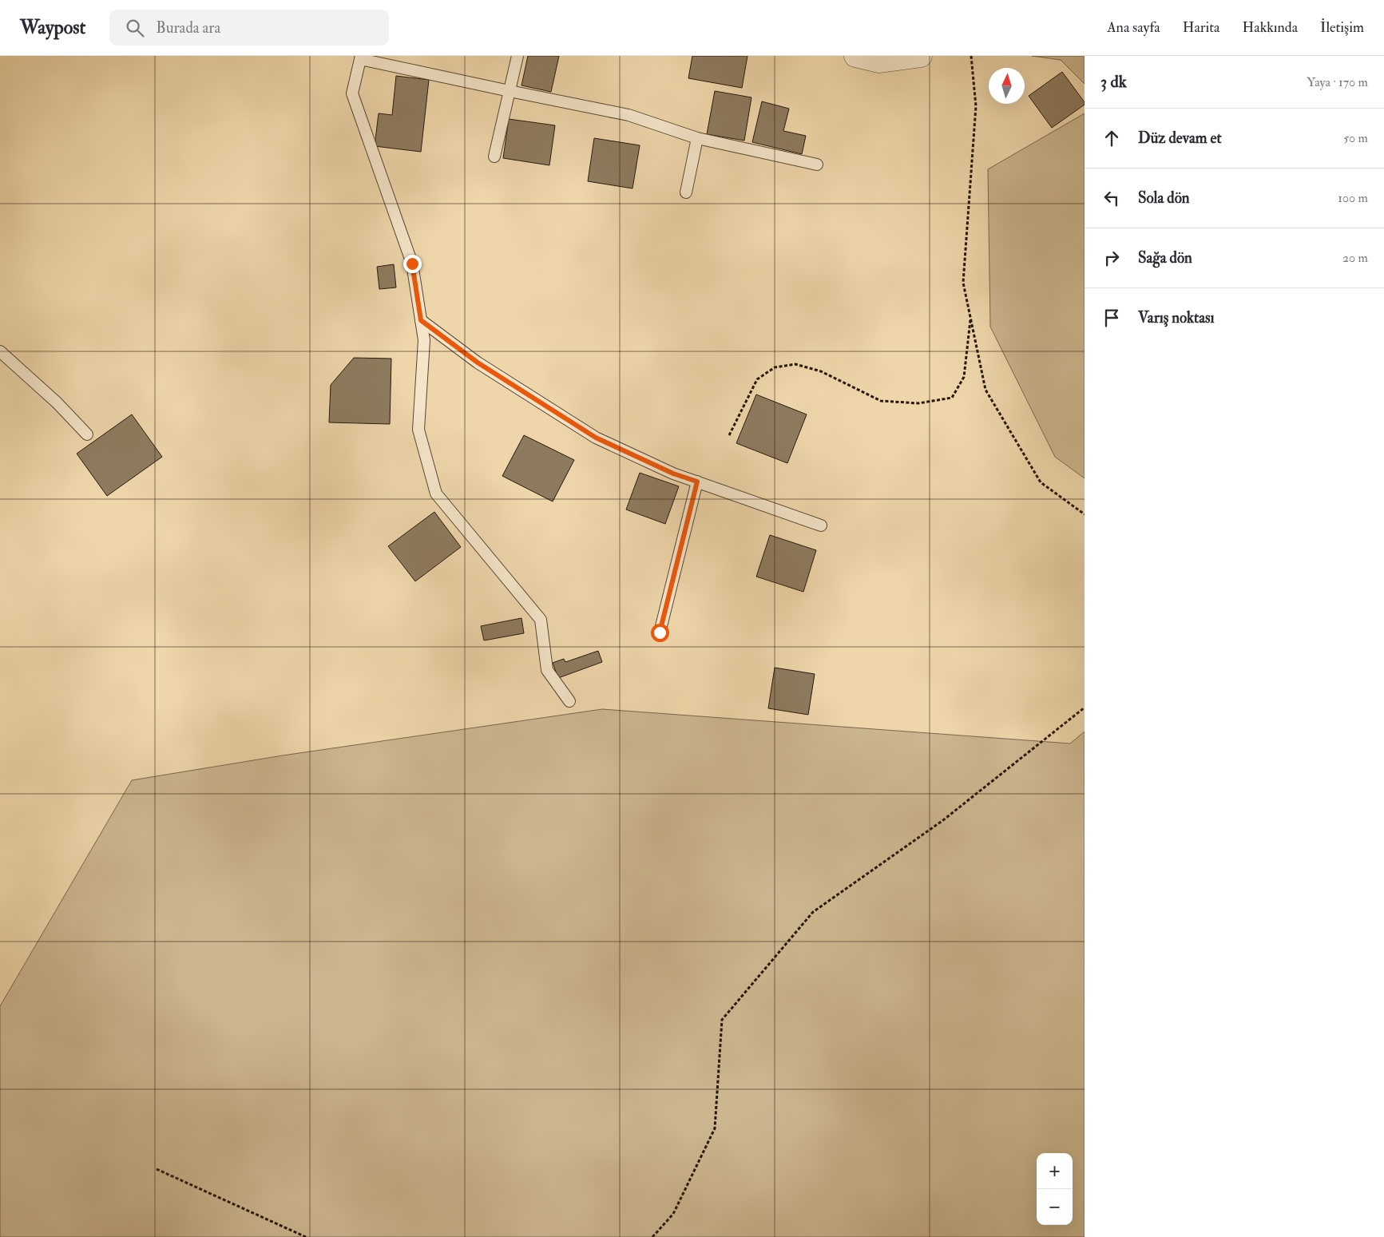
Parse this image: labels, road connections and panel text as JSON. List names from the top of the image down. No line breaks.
{"north":"top","page":{"header":"Waypost","search":"Burada ara","nav":["Ana sayfa","Harita","Hakkında","İletişim"],"heading":["3 dk","Yaya · 170 m"],"list":[["Düz devam et","50 m"],["Sola dön","100 m"],["Sağa dön","20 m"],"Varış noktası"],"map_buttons":["+","−"]}}
